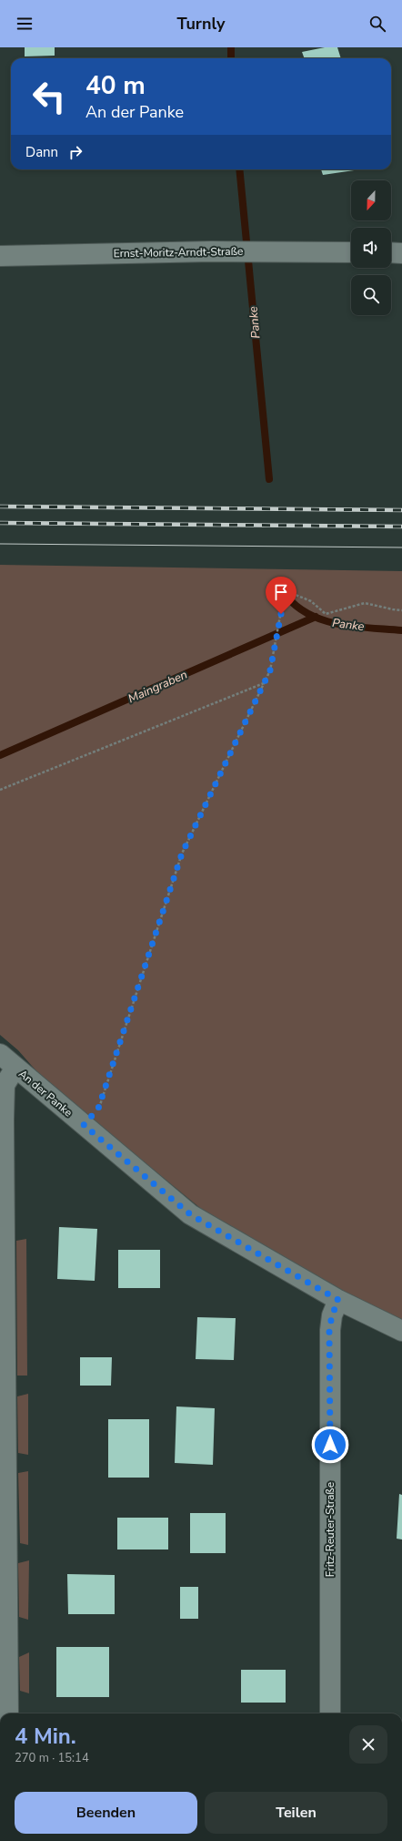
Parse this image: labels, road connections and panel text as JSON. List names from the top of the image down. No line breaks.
{"streets":{"street":["Ernst-Moritz-Arndt-Straße","An der Panke","Fritz-Reuter-Straße"]},"crossings":[["An der Panke","Fritz-Reuter-Straße"]],"water":["Panke","Maingraben"],"north":"bottom","page":{"header":"Turnly","turn":["40 m","An der Panke"],"then":"Dann","heading":["4 Min.","270 m · 15:14"],"buttons":["Beenden","Teilen"]}}
